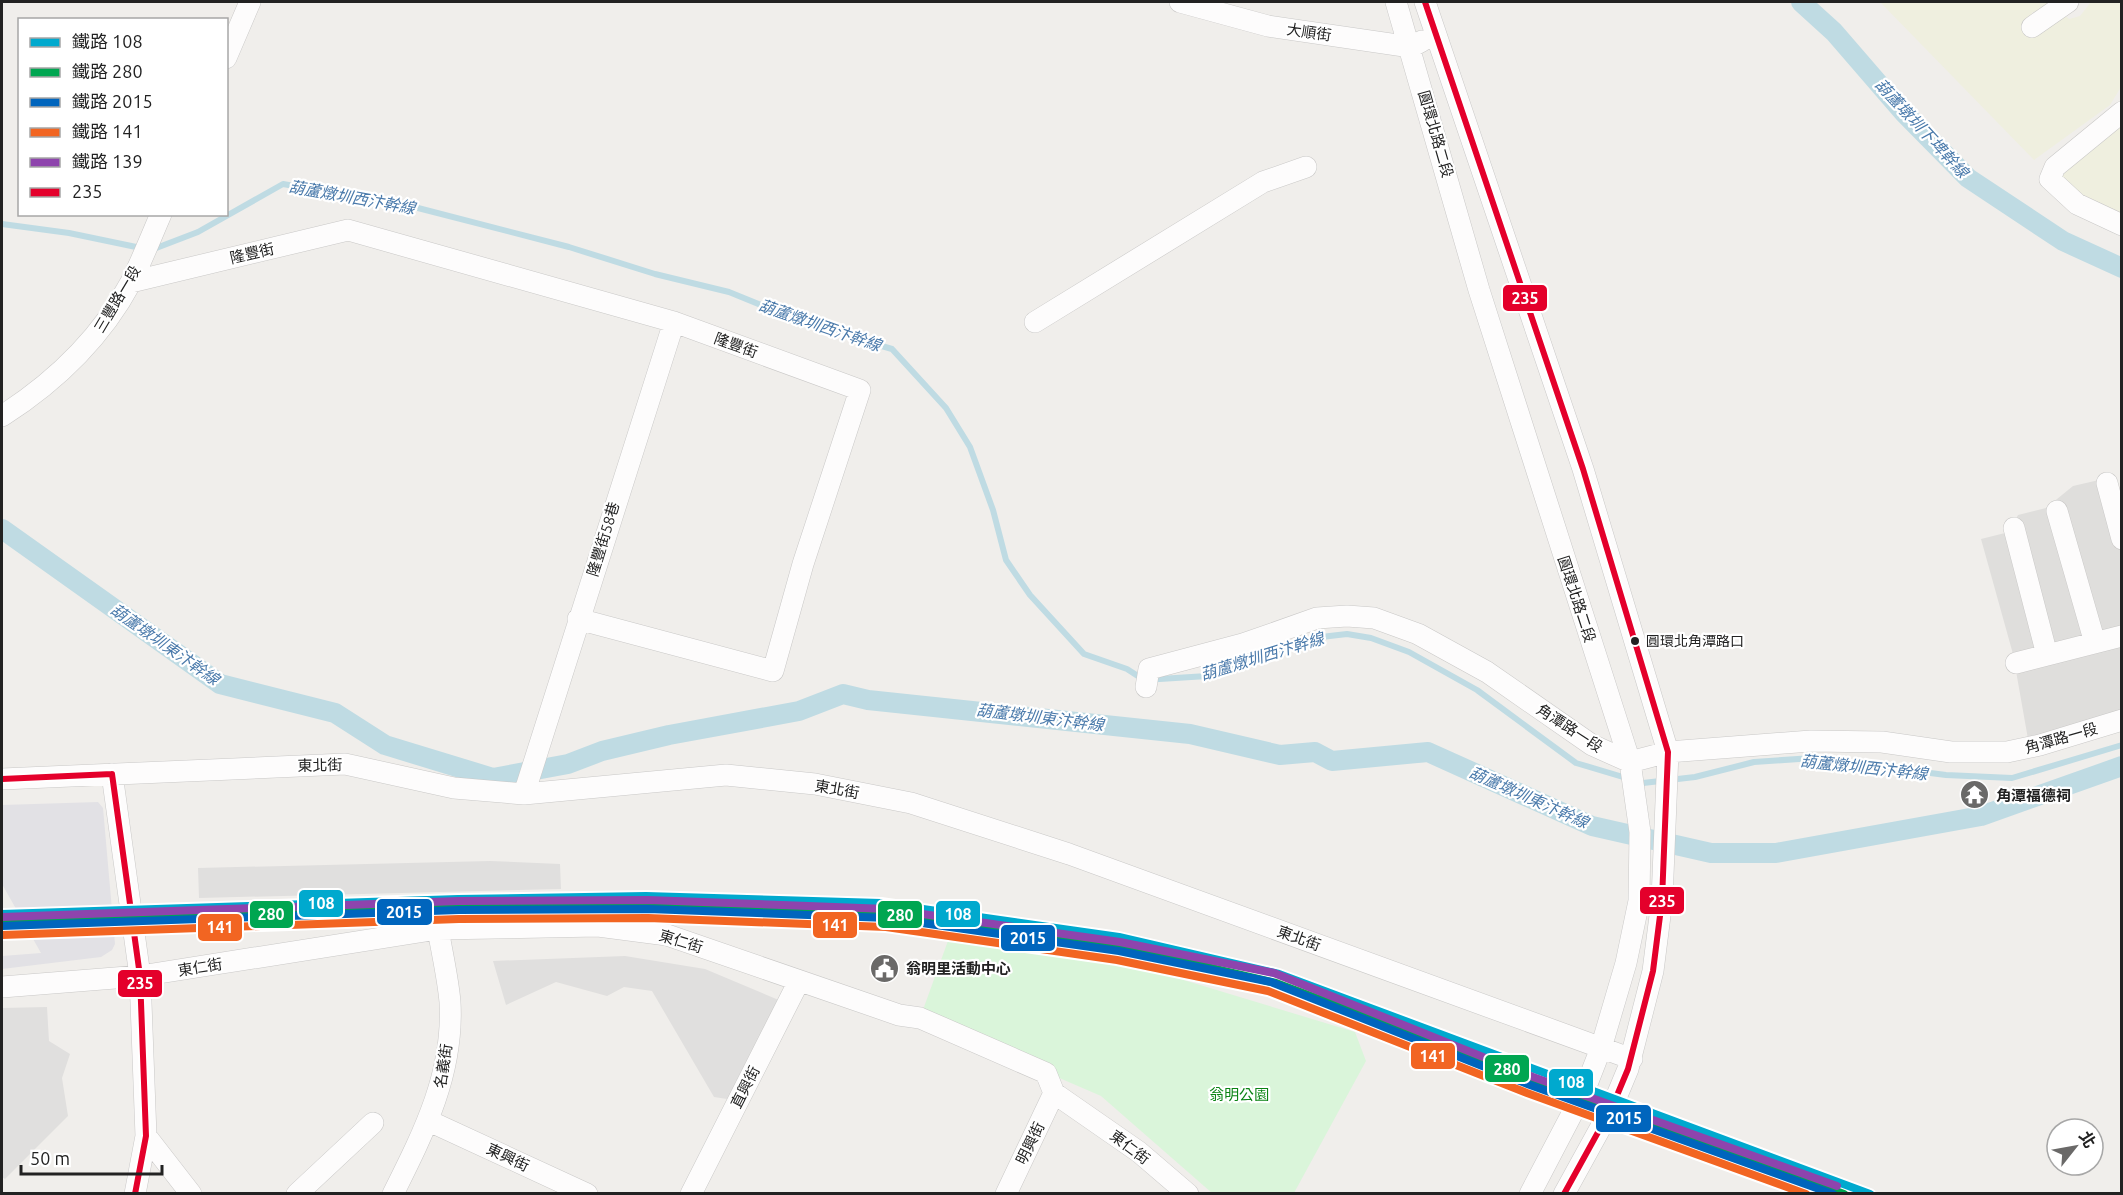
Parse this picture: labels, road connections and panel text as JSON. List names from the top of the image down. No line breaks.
{"streets":{"street":["大順街","圓環北路二段","隆豐街","三豐路一段","隆豐街58巷","角潭路一段","東北街","東仁街","名義街","直興街","明興街","東興街"]},"crossings":[["大順街","圓環北路二段"],["圓環北路二段","角潭路一段"],["圓環北路二段","東北街"],["隆豐街","三豐路一段"],["隆豐街","隆豐街58巷"],["隆豐街58巷","東北街"],["東仁街","名義街"],["東仁街","直興街"],["東仁街","明興街"],["名義街","東興街"]],"water":["葫蘆墩圳下埤幹線","葫蘆燉圳西汴幹線","葫蘆墩圳東汴幹線"],"parks":["翁明公園"],"places":{"other":["圓環北角潭路口"],"temple":["角潭福德祠"],"public building":["翁明里活動中心"]},"lines":["transit line 235","rail line 108","rail line 139","rail line 280","rail line 2015","rail line 141"],"legend":["鐵路 108","鐵路 280","鐵路 2015","鐵路 141","鐵路 139","235"],"scale_bar":"50 m","north":"top right"}
